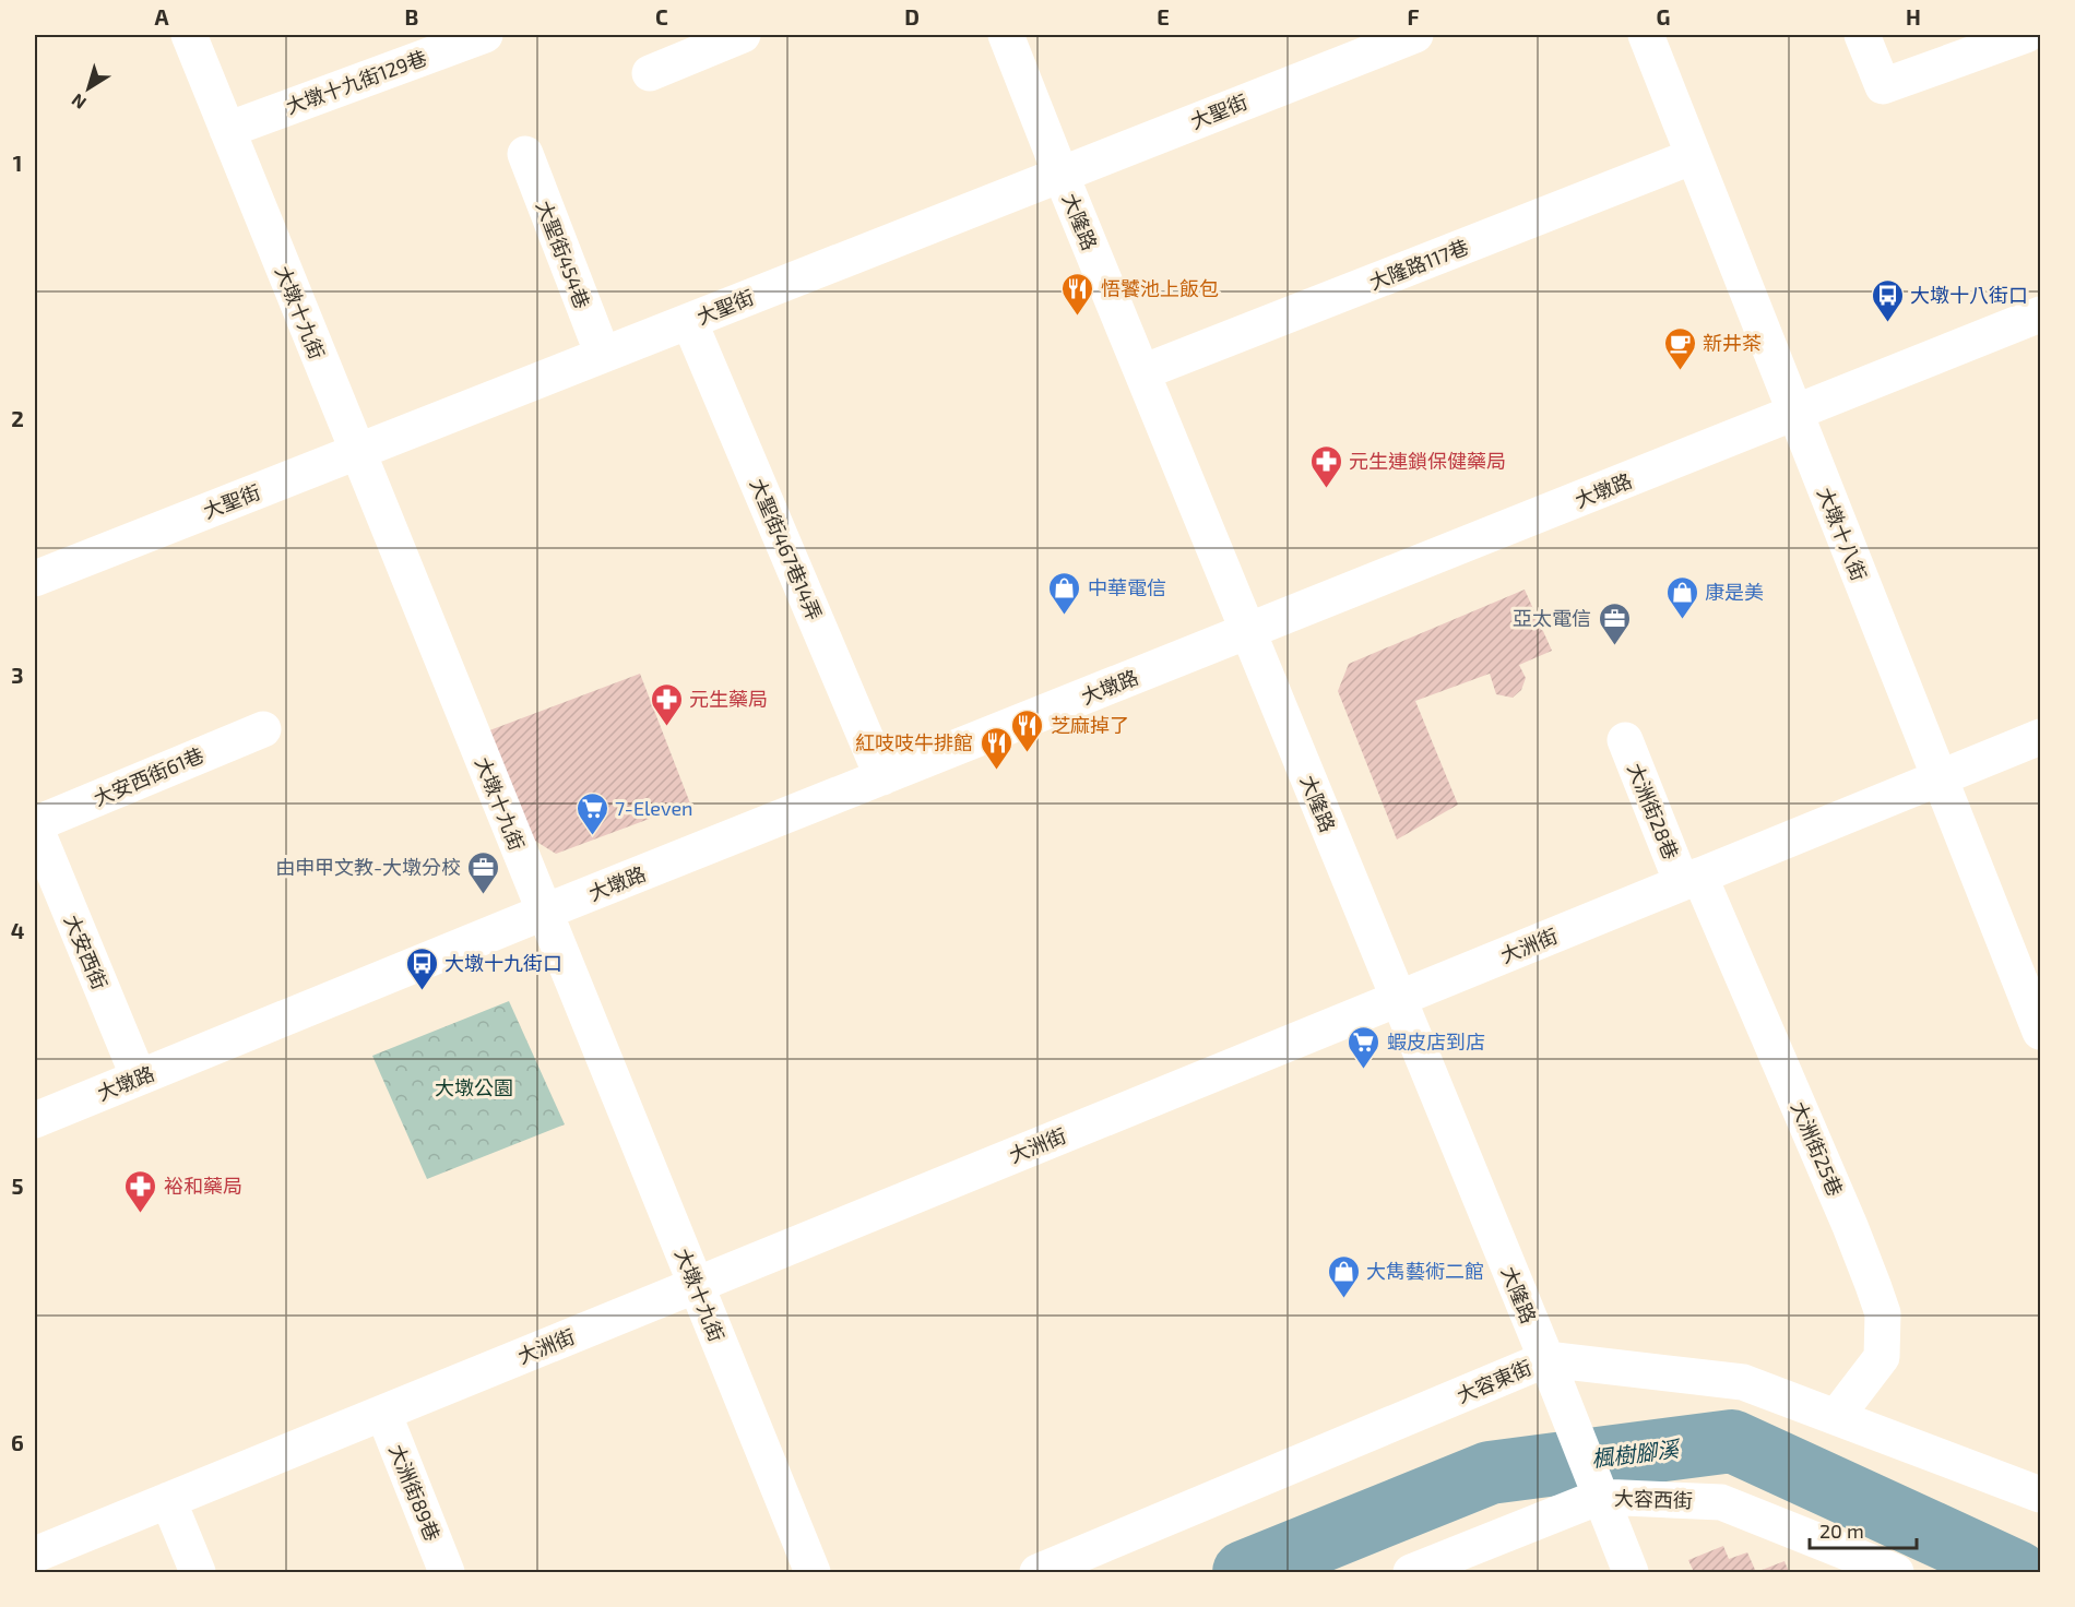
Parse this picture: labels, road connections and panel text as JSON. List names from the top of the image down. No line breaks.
{"streets":{"street":["大墩十九街129巷","大聖街","大隆路","大聖街454巷","大隆路117巷","大墩十九街","大墩路","大墩十八街","大聖街467巷14弄","大安西街61巷","大洲街28巷","大洲街","大安西街","大洲街25巷","大容東街","大洲街89巷","大容西街"]},"crossings":[["大墩十九街129巷","大墩十九街"],["大聖街","大隆路"],["大聖街","大聖街454巷"],["大聖街","大墩十九街"],["大聖街","大聖街467巷14弄"],["大隆路","大隆路117巷"],["大隆路","大墩路"],["大隆路","大洲街"],["大隆路","大容東街"],["大隆路","大容西街"],["大隆路117巷","大墩十八街"],["大墩十九街","大墩路"],["大墩十九街","大洲街"],["大墩路","大墩十八街"],["大墩路","大聖街467巷14弄"],["大墩路","大安西街"],["大墩十八街","大洲街"],["大安西街61巷","大安西街"],["大洲街28巷","大洲街"],["大洲街28巷","大洲街25巷"],["大洲街","大洲街25巷"],["大洲街","大洲街89巷"],["大洲街25巷","大容東街"]],"water":["楓樹腳溪"],"parks":["大墩公園"],"places":{"restaurant":["悟饕池上飯包","芝麻掉了","紅吱吱牛排館"],"bus stop":["大墩十八街口","大墩十九街口"],"cafe":["新井茶"],"pharmacy":["元生連鎖保健藥局","元生藥局","裕和藥局"],"shop":["中華電信","康是美","大雋藝術二館"],"office":["亞太電信","由申甲文教-大墩分校"],"supermarket":["7-Eleven","蝦皮店到店"]},"scale_bar":"20 m","north":"bottom left","grid":{"columns":["A","B","C","D","E","F","G","H"],"rows":["1","2","3","4","5","6"]}}
